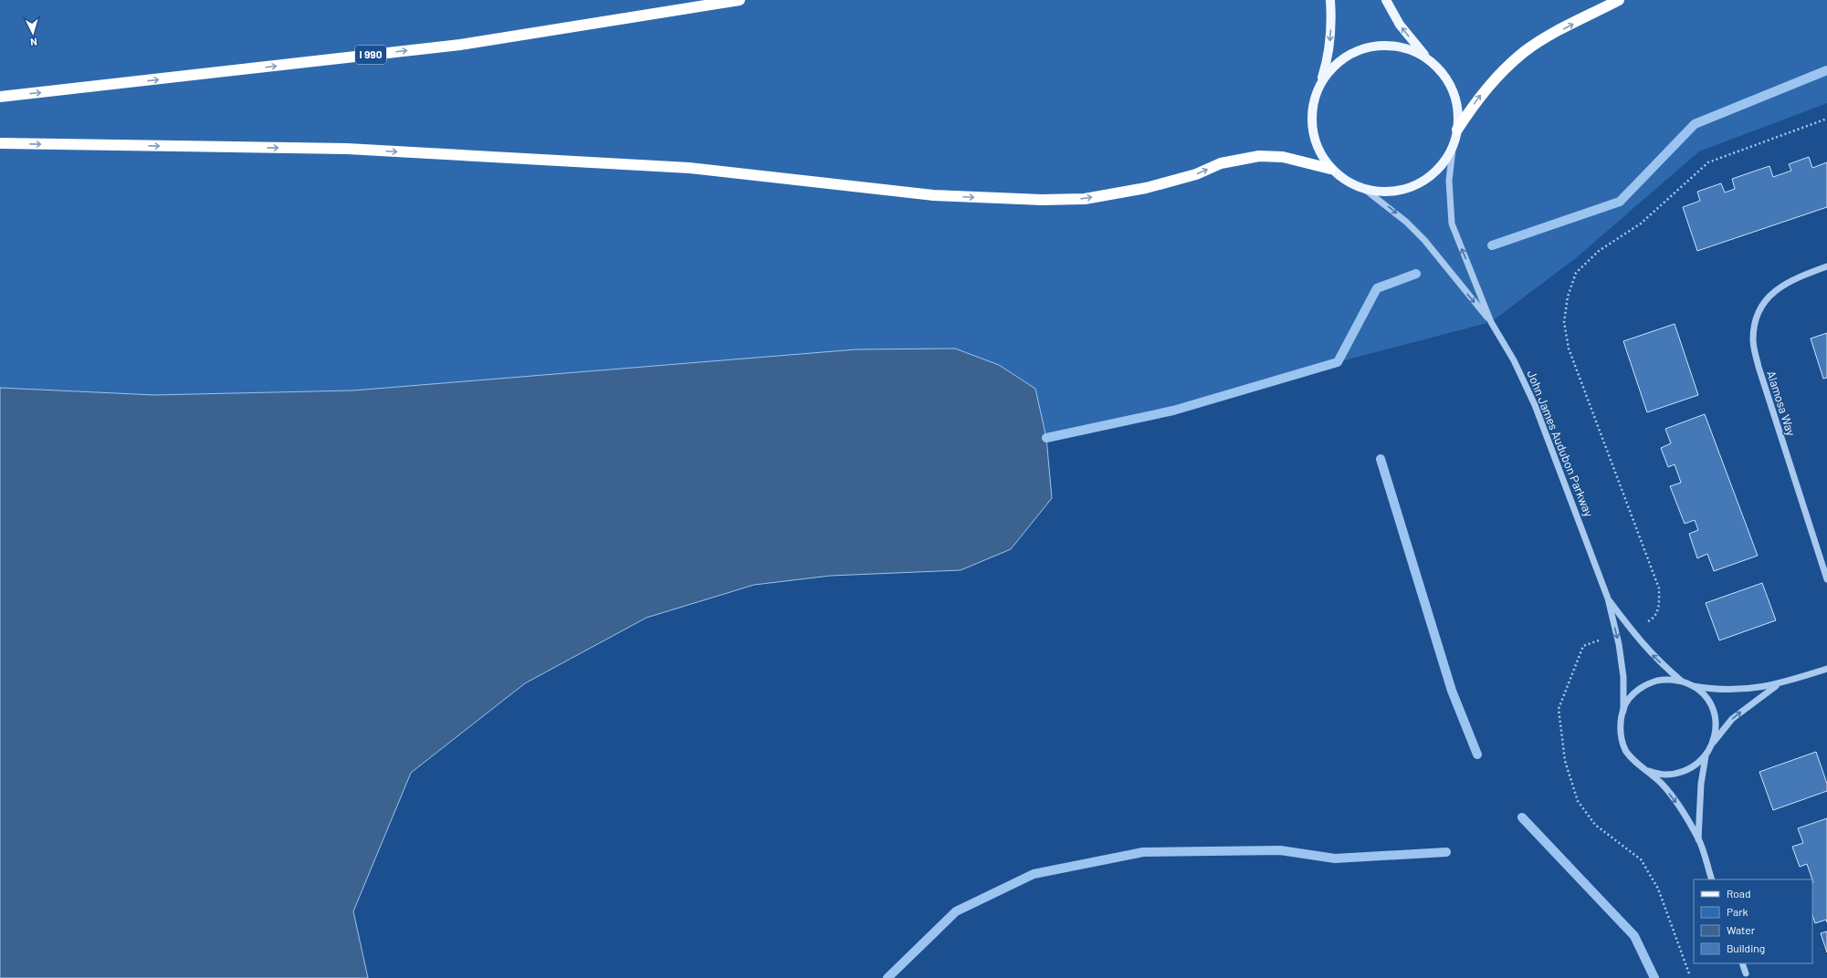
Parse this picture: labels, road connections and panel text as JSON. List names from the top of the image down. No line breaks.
{"streets":{"highway":["I 990"],"street":["Alamosa Way","John James Audubon Parkway"]},"legend":["Road","Park","Water","Building"],"north":"bottom"}
